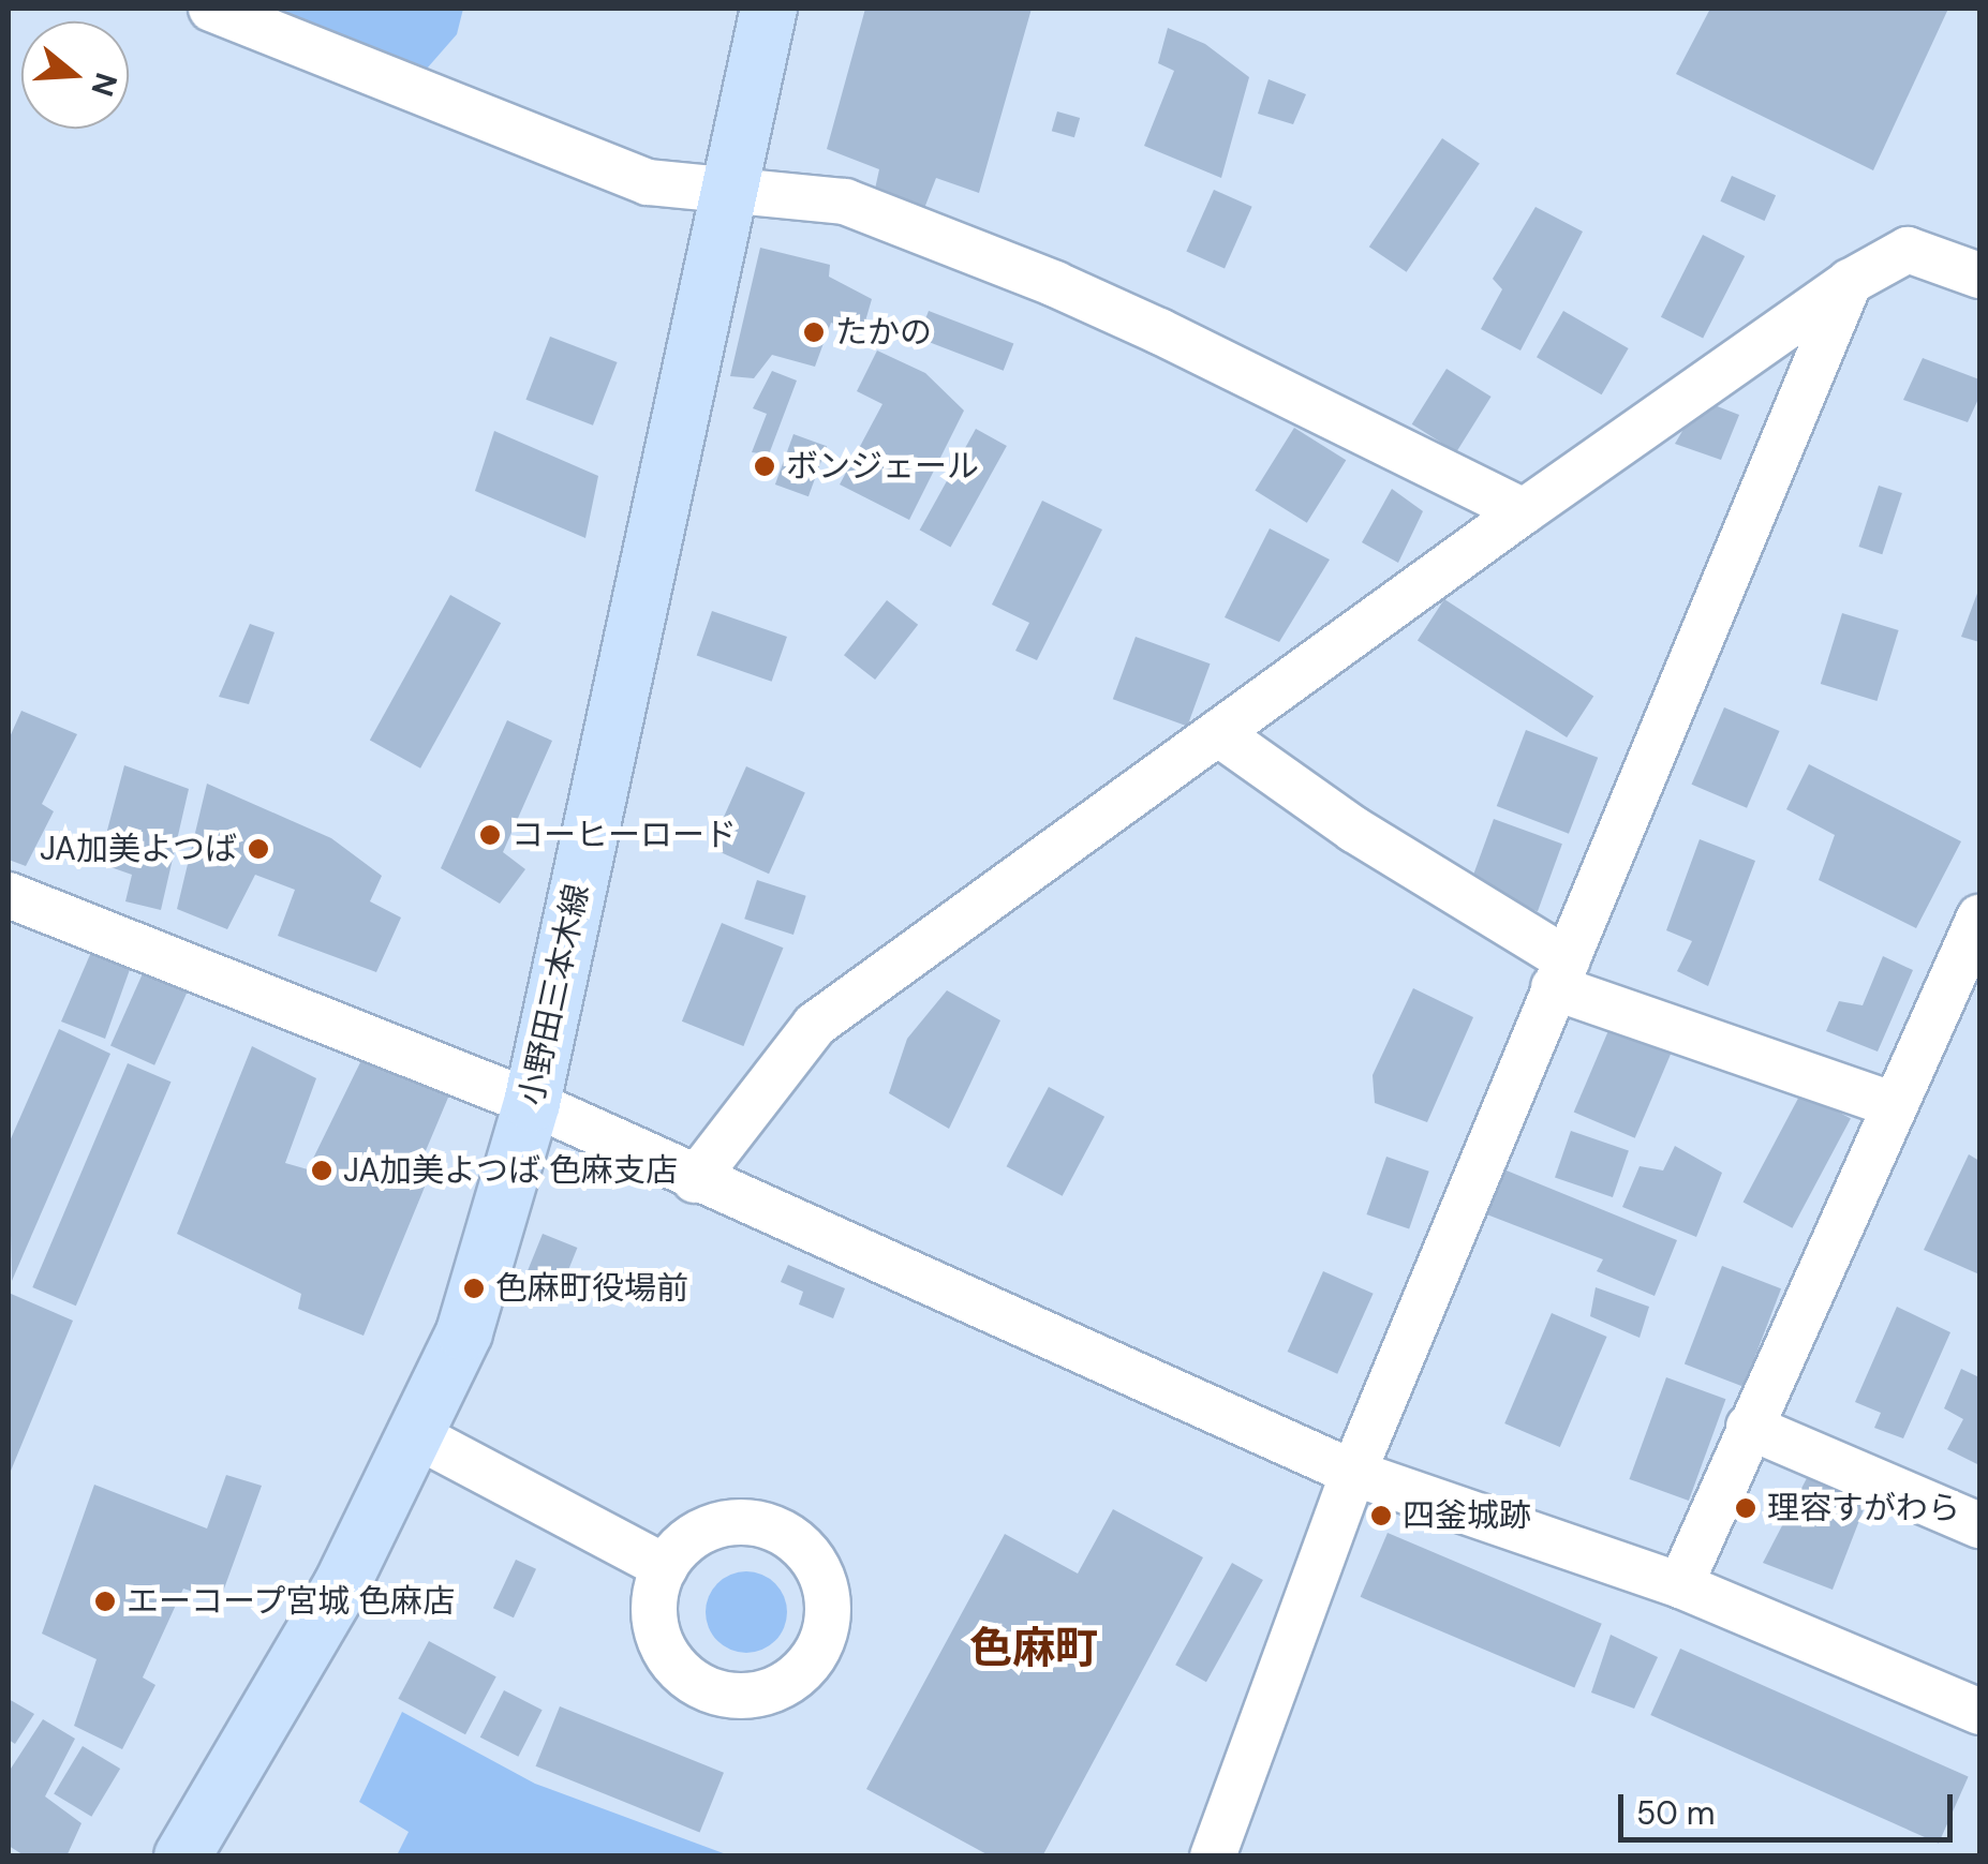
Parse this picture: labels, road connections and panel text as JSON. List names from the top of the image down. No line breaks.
{"streets":{"main road":["小野田三本木線"]},"districts":["色麻町"],"places":["たかの","ボンジェール","コーヒーロード","JA加美よつば","JA加美よつば 色麻支店","色麻町役場前","理容すがわら","四釜城跡","エーコープ宮城 色麻店"],"scale_bar":"50 m","north":"right"}
